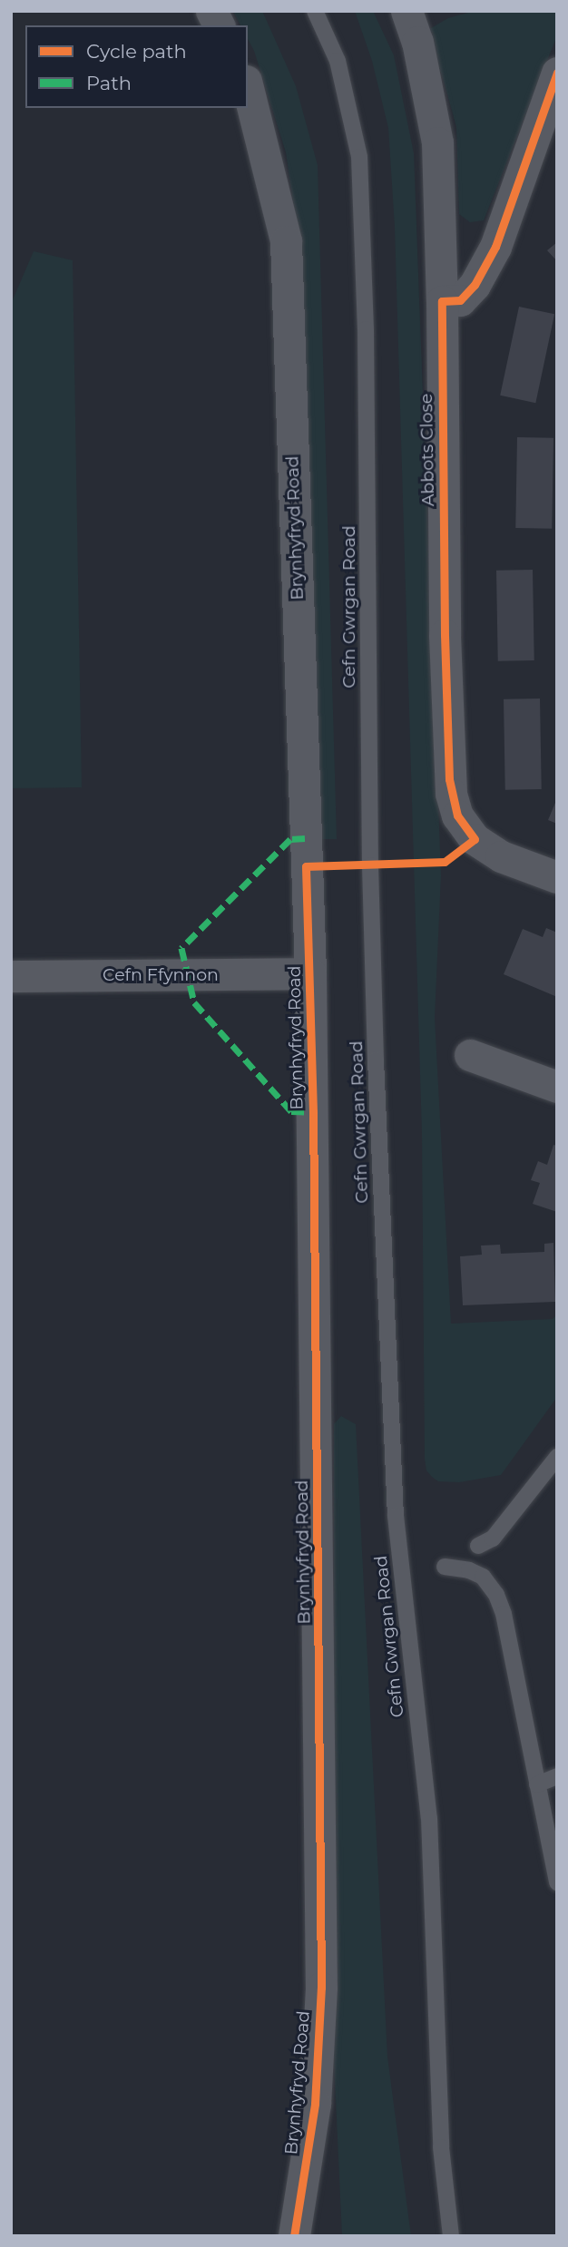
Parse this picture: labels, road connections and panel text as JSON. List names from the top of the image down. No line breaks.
{"streets":{"street":["Abbots Close","Brynhyfryd Road","Cefn Ffynnon"],"lane":["Cefn Gwrgan Road"]},"crossings":[["Brynhyfryd Road","Cefn Ffynnon"]],"legend":["Cycle path","Path"]}
